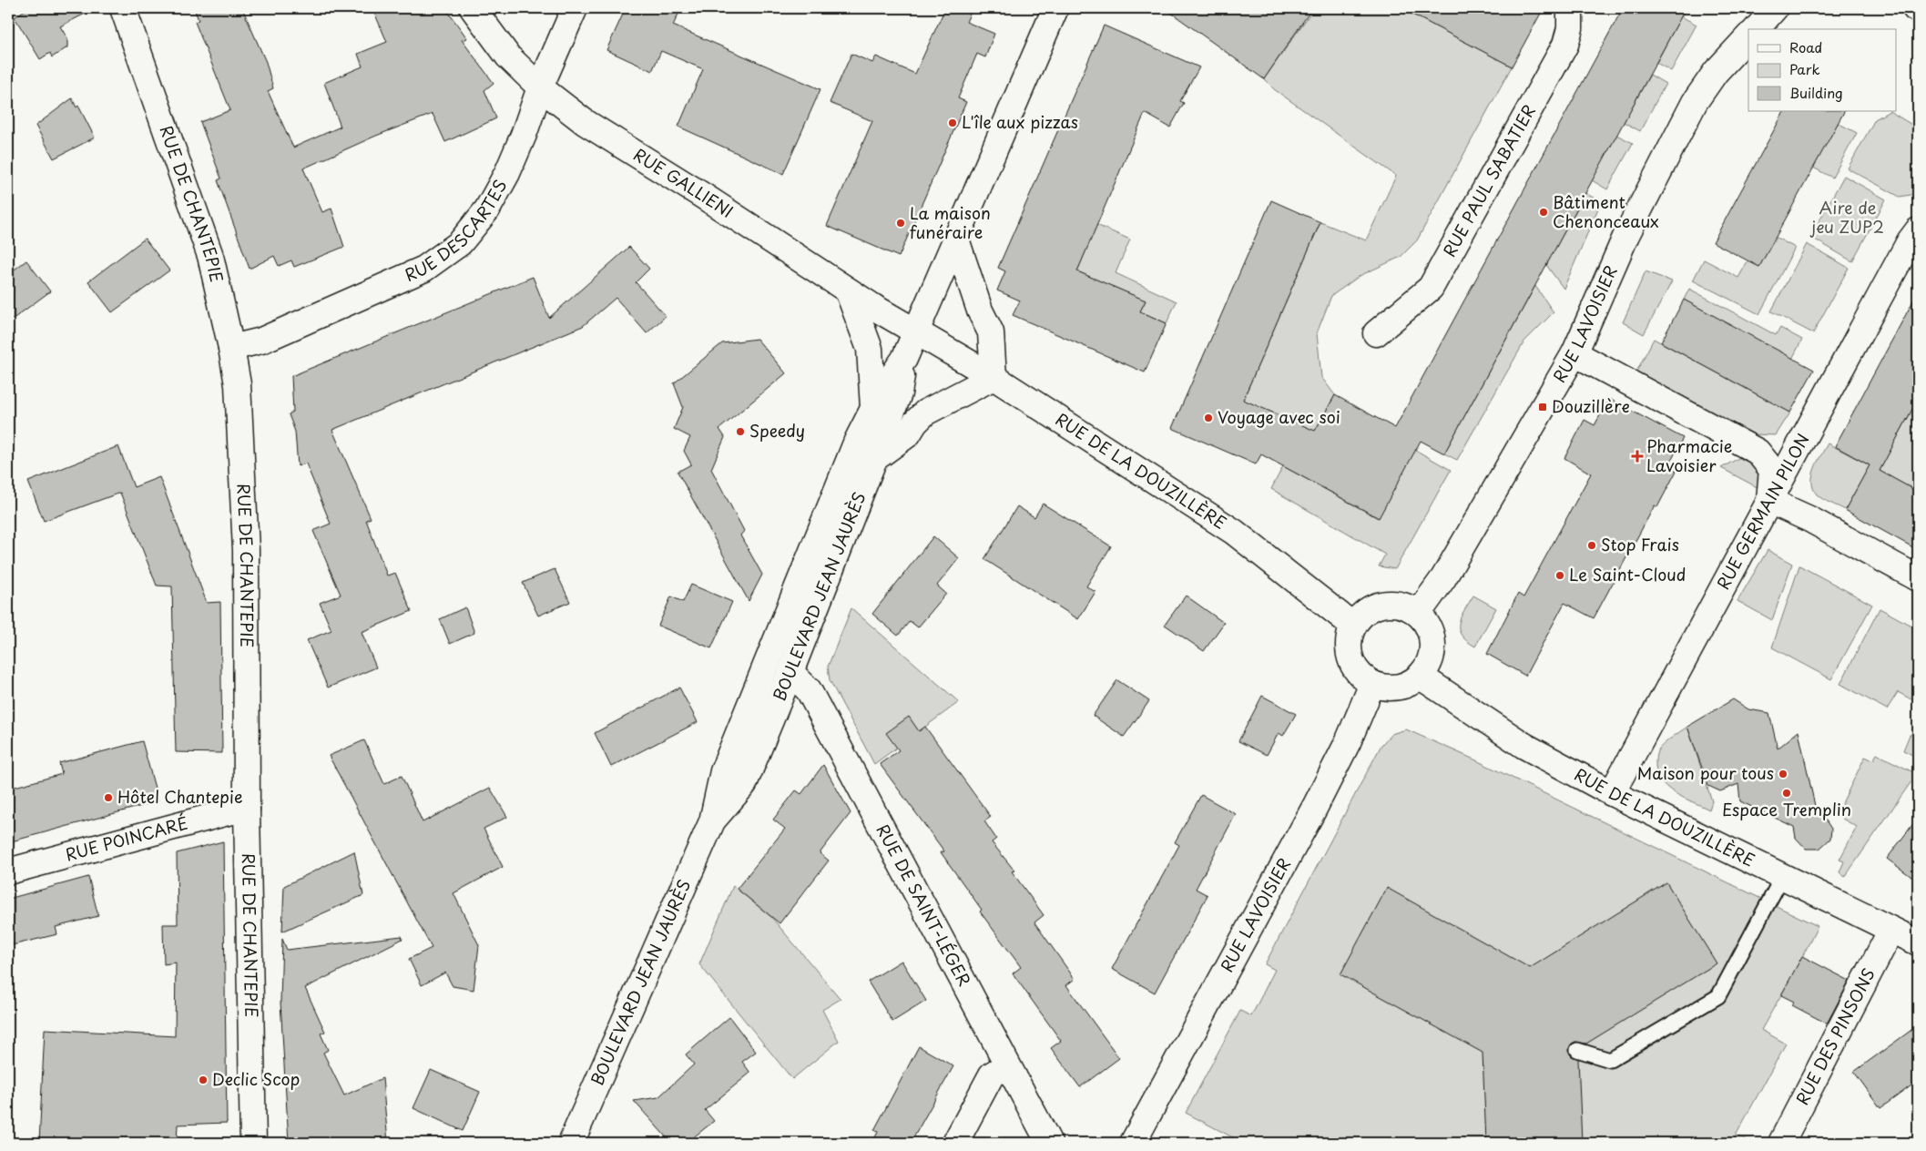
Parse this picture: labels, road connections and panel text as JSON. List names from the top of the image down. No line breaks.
{"streets":{"street":["RUE PAUL SABATIER","RUE GALLIENI","RUE DE CHANTEPIE","RUE DESCARTES","RUE LAVOISIER","RUE DE LA DOUZILLÈRE","RUE GERMAIN PILON","BOULEVARD JEAN JAURÈS","RUE POINCARÉ","RUE DE SAINT-LÉGER","RUE DES PINSONS"]},"crossings":[["RUE GALLIENI","RUE DESCARTES"],["RUE GALLIENI","RUE DE LA DOUZILLÈRE"],["RUE GALLIENI","BOULEVARD JEAN JAURÈS"],["RUE DE CHANTEPIE","RUE DESCARTES"],["RUE DE CHANTEPIE","RUE POINCARÉ"],["RUE LAVOISIER","RUE DE LA DOUZILLÈRE"],["RUE DE LA DOUZILLÈRE","RUE GERMAIN PILON"],["RUE DE LA DOUZILLÈRE","BOULEVARD JEAN JAURÈS"],["RUE DE LA DOUZILLÈRE","RUE DES PINSONS"],["BOULEVARD JEAN JAURÈS","RUE DE SAINT-LÉGER"]],"parks":["Aire de jeu ZUP2"],"places":{"other":["L'île aux pizzas","Bâtiment Chenonceaux","La maison funéraire","Voyage avec soi","Speedy","Stop Frais","Le Saint-Cloud","Maison pour tous","Espace Tremplin","Hôtel Chantepie","Declic Scop"],"transit":["Douzillère"],"health":["Pharmacie Lavoisier"]},"legend":["Road","Park","Building"]}
